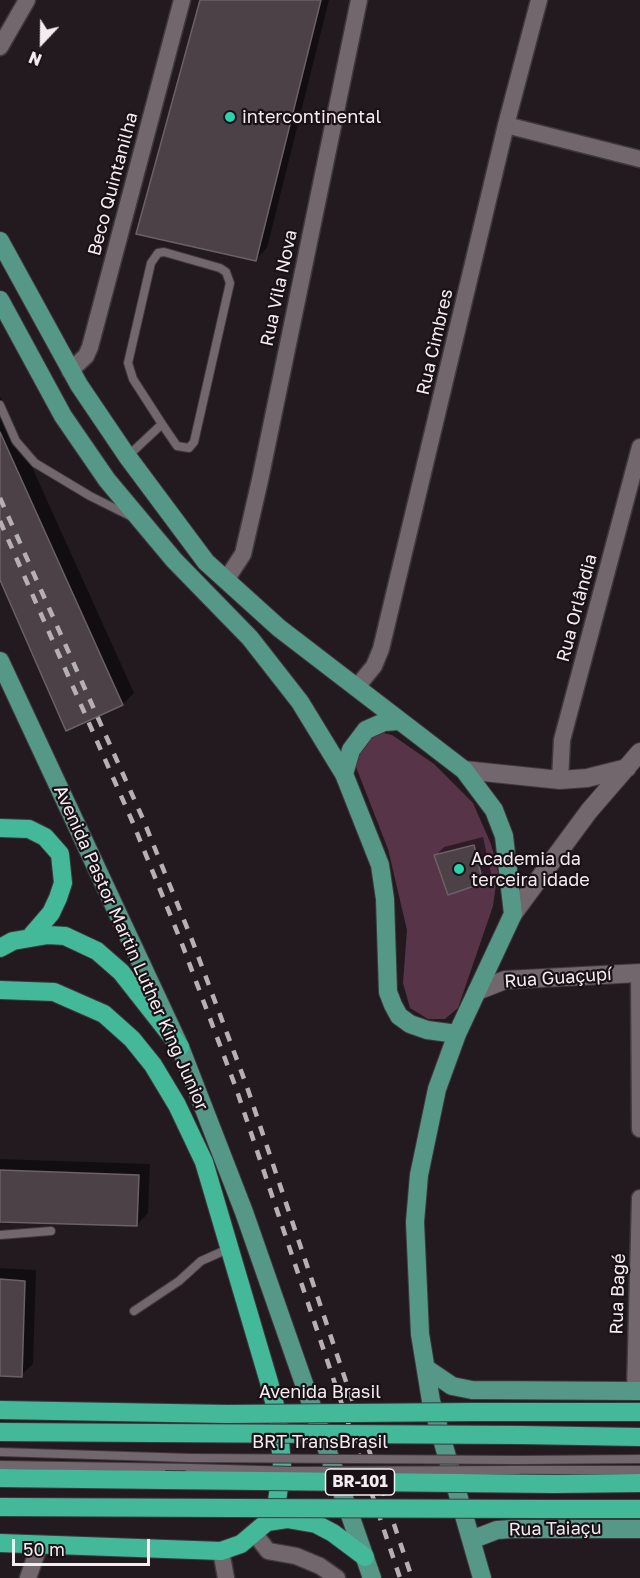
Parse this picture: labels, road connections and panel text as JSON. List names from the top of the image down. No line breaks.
{"streets":{"highway":["Avenida Brasil","BR-101"],"main road":["Avenida Pastor Martin Luther King Junior","Rua Guaçupí","Rua Taiaçu"],"street":["Beco Quintanilha","Rua Vila Nova","Rua Cimbres","Rua Orlândia","Rua Bagé"],"lane":["BRT TransBrasil"]},"places":["intercontinental","Academia da terceira idade"],"scale_bar":"50 m","north":"bottom"}
